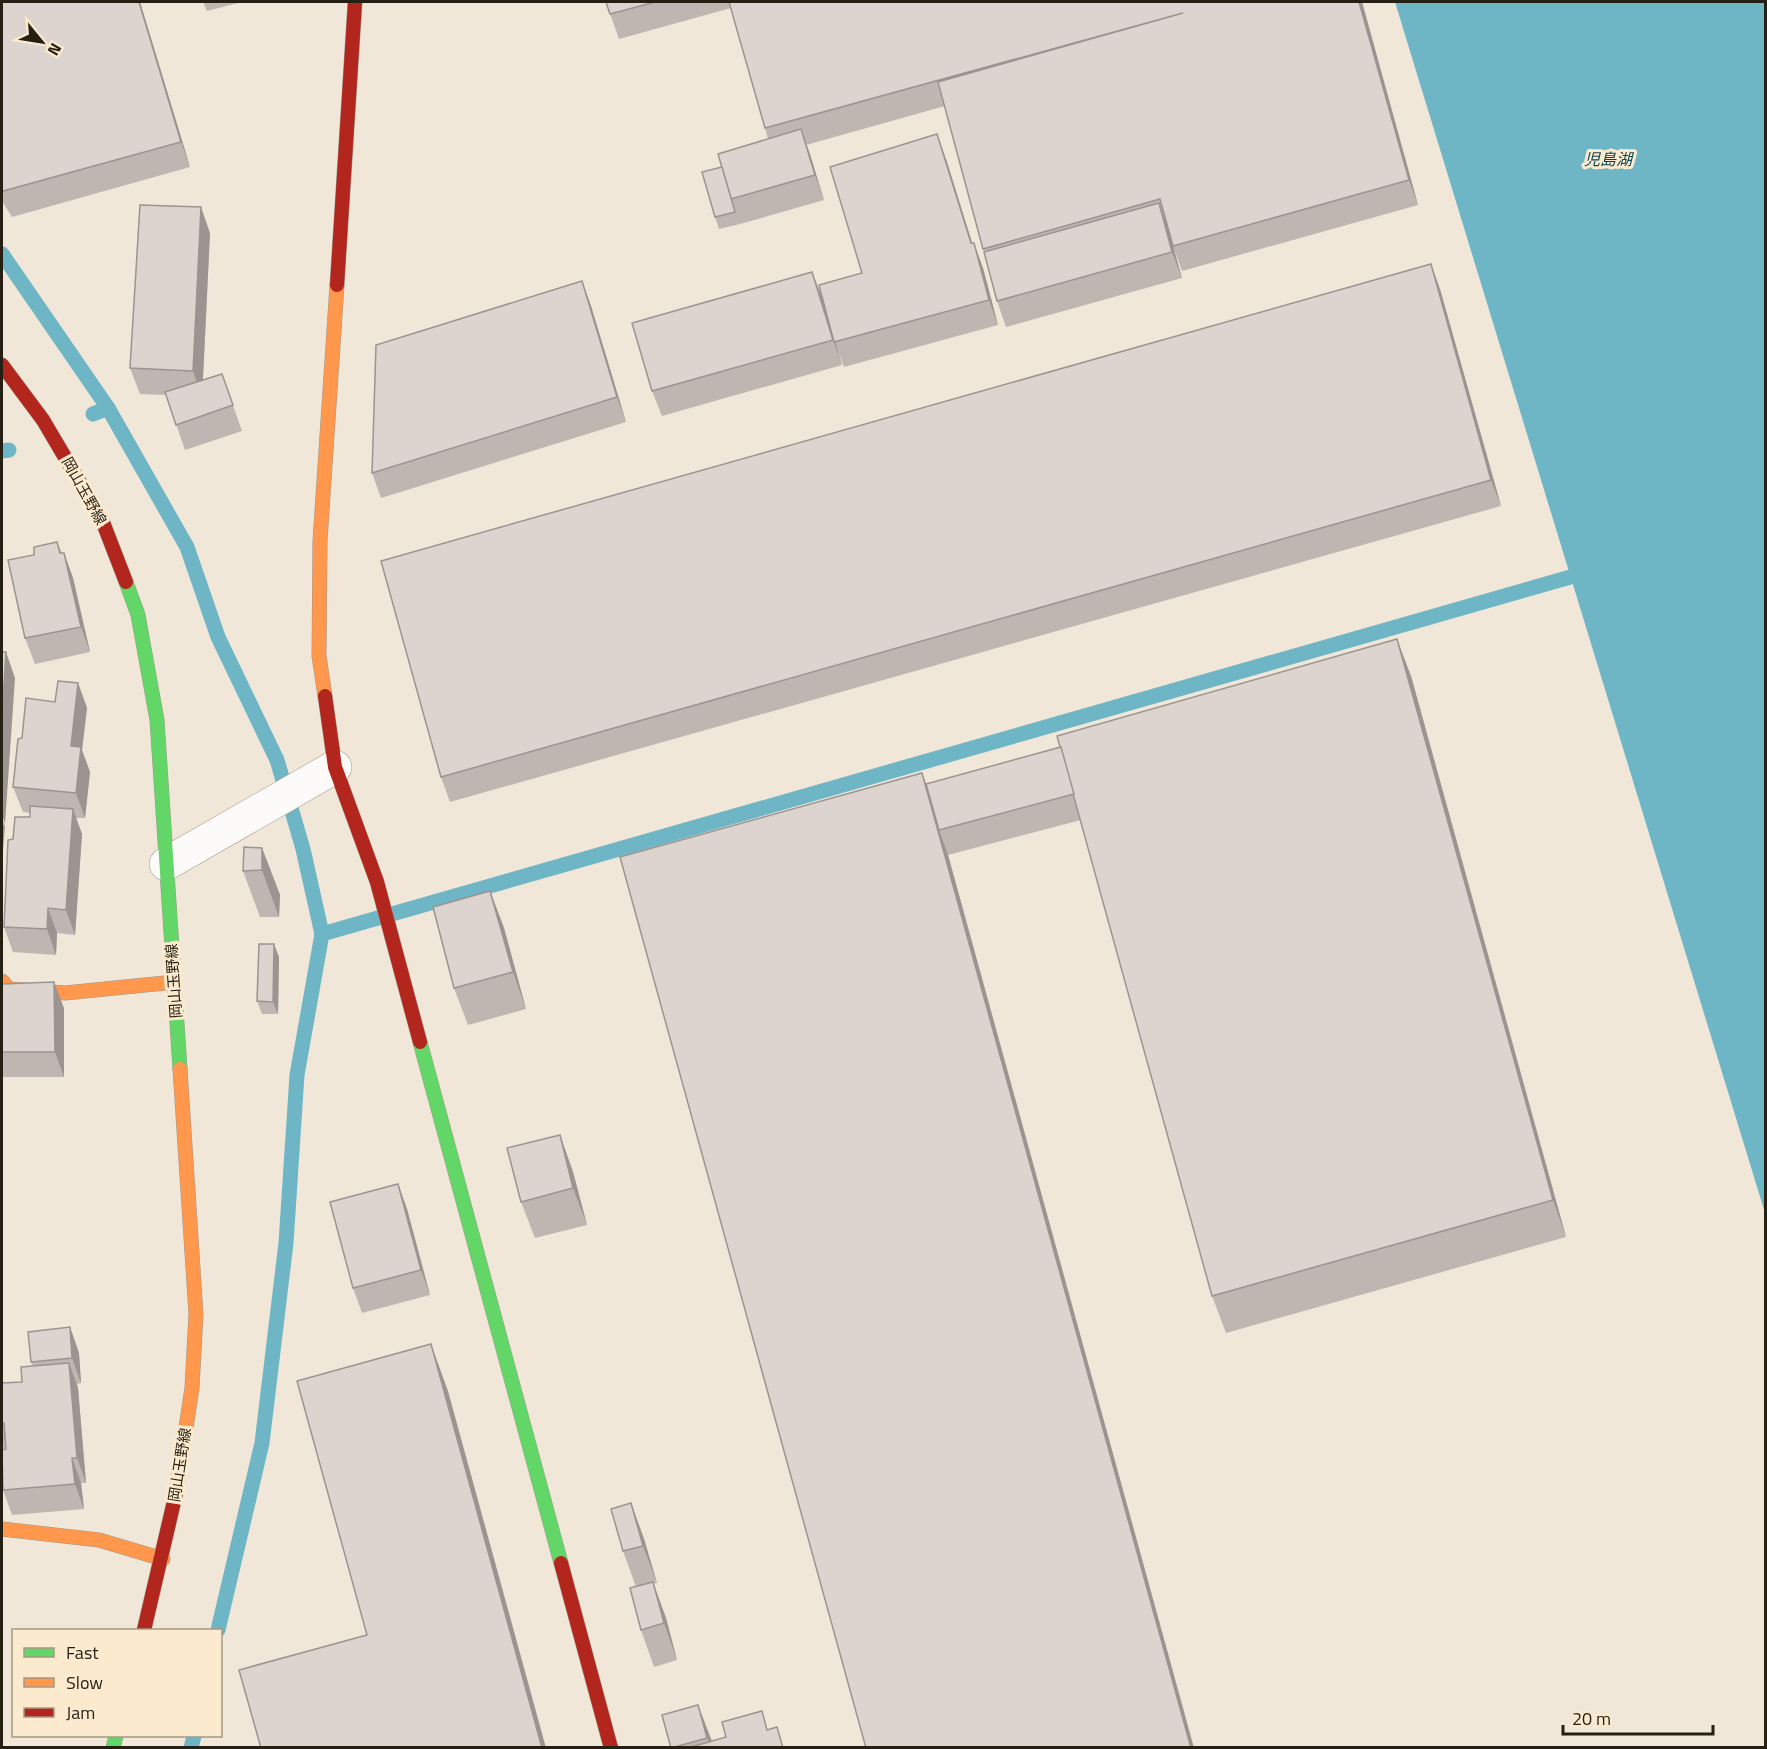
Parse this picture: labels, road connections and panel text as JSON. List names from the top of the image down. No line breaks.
{"streets":{"street":["岡山玉野線"]},"water":["児島湖"],"legend":["Fast","Slow","Jam"],"scale_bar":"20 m","north":"bottom right"}
